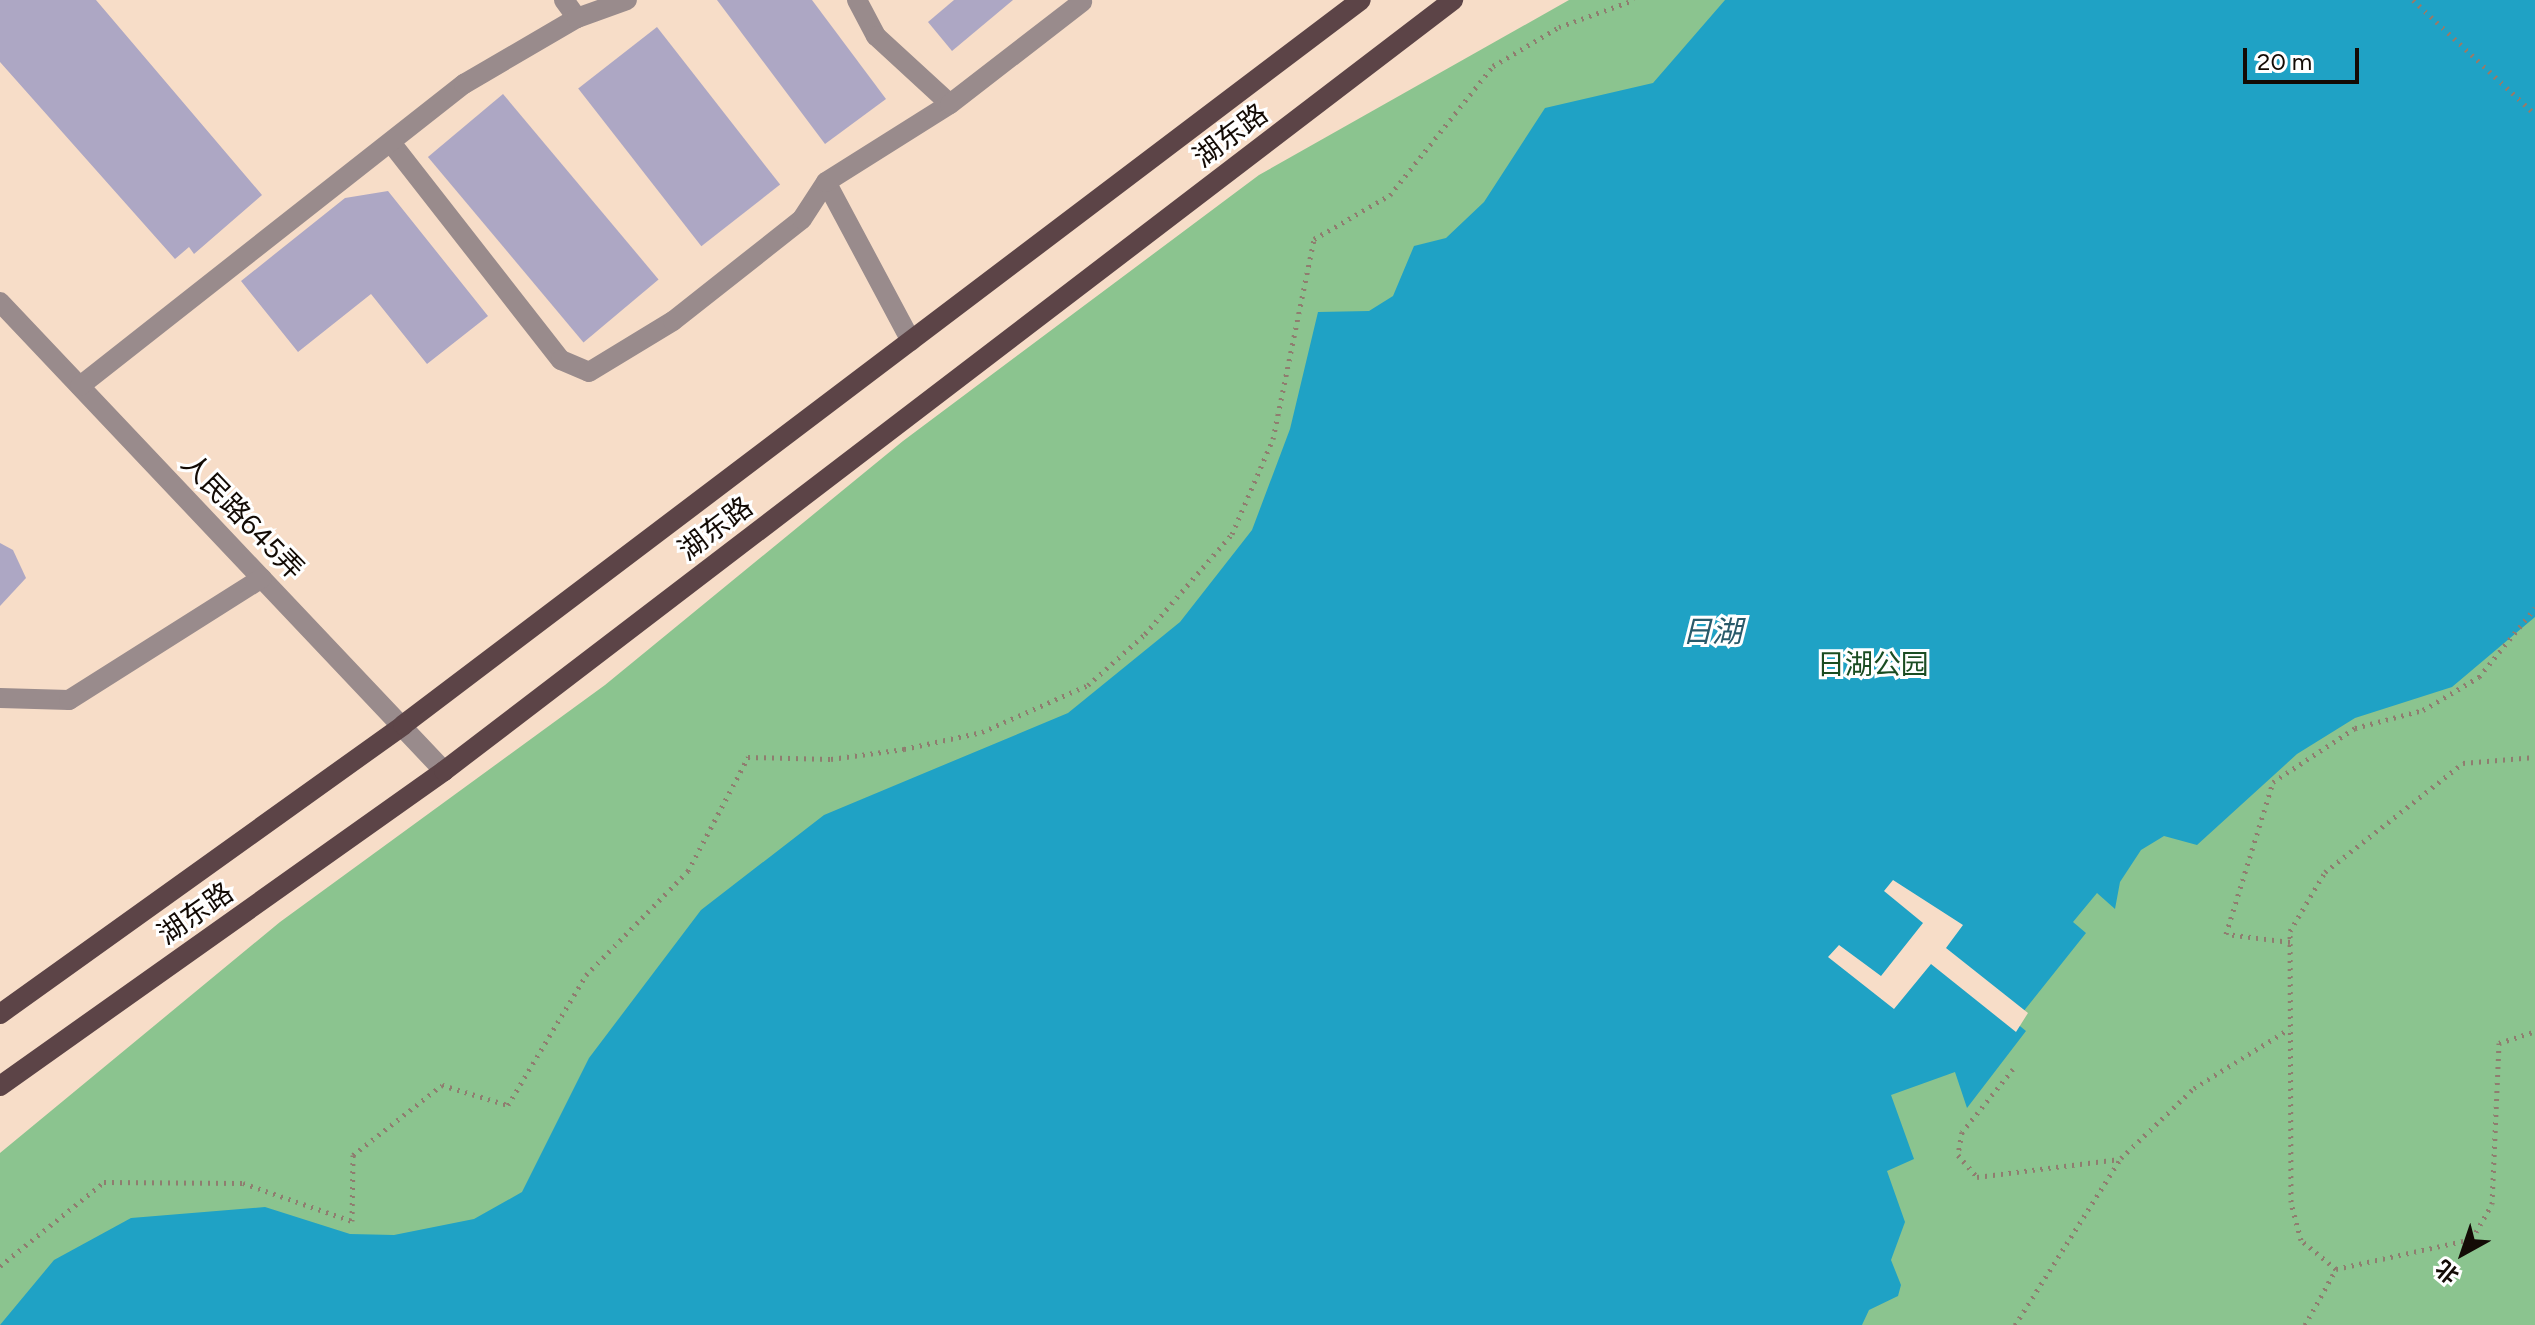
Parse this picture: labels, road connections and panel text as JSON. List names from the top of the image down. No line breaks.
{"streets":{"main road":["湖东路"],"street":["人民路645弄"]},"crossings":[["湖东路","人民路645弄"]],"water":["日湖"],"parks":["日湖公园"],"scale_bar":"20 m","north":"bottom left"}
